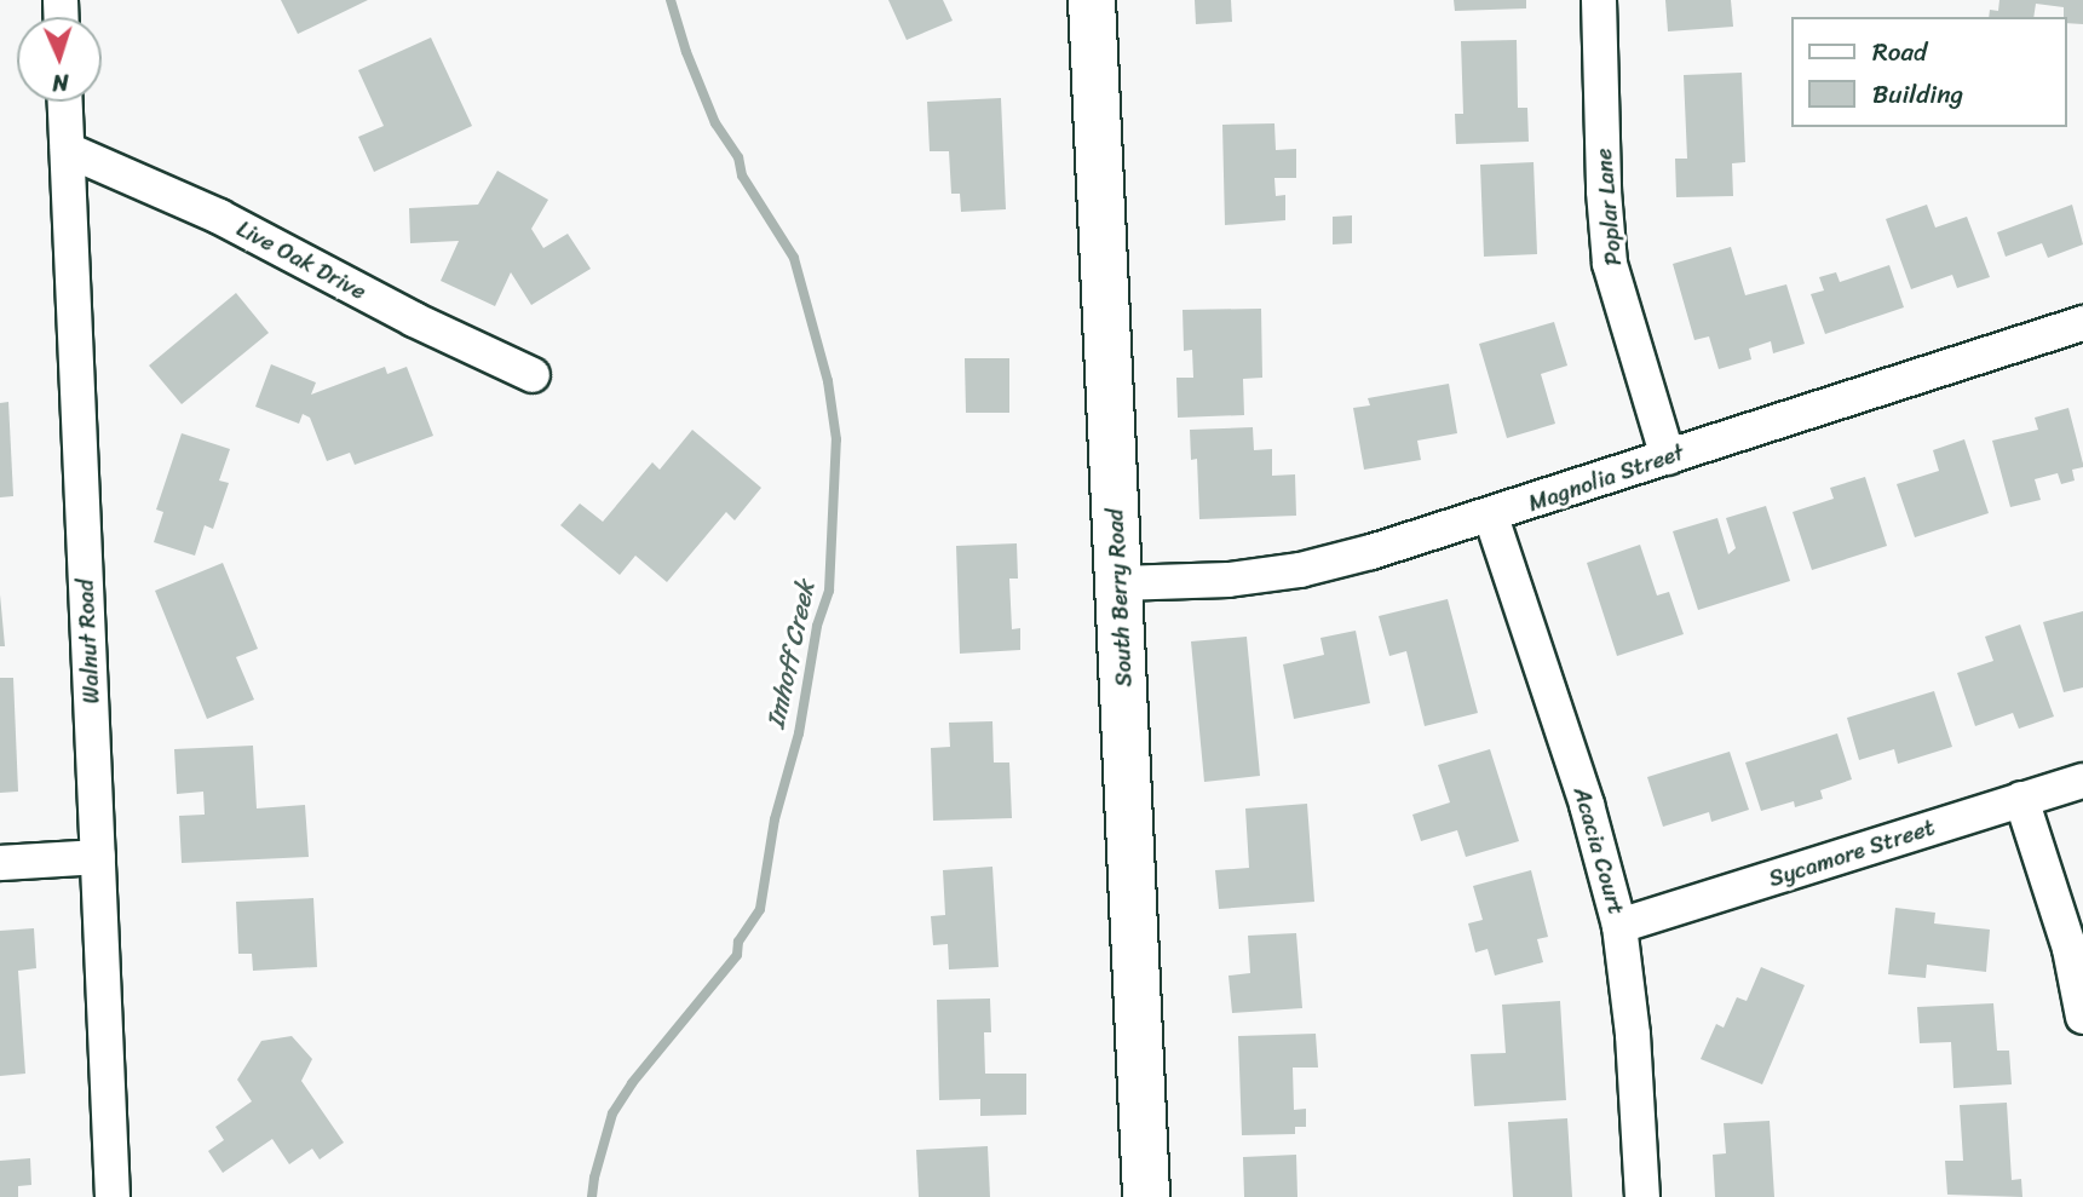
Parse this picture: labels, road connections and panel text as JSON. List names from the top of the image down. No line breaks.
{"streets":{"street":["Poplar Lane","Live Oak Drive","Magnolia Street","South Berry Road","Walnut Road","Acacia Court","Sycamore Street"]},"crossings":[["Poplar Lane","Magnolia Street"],["Live Oak Drive","Walnut Road"],["Magnolia Street","South Berry Road"],["Magnolia Street","Acacia Court"],["Acacia Court","Sycamore Street"]],"water":["Imhoff Creek"],"legend":["Road","Building"],"north":"bottom"}
